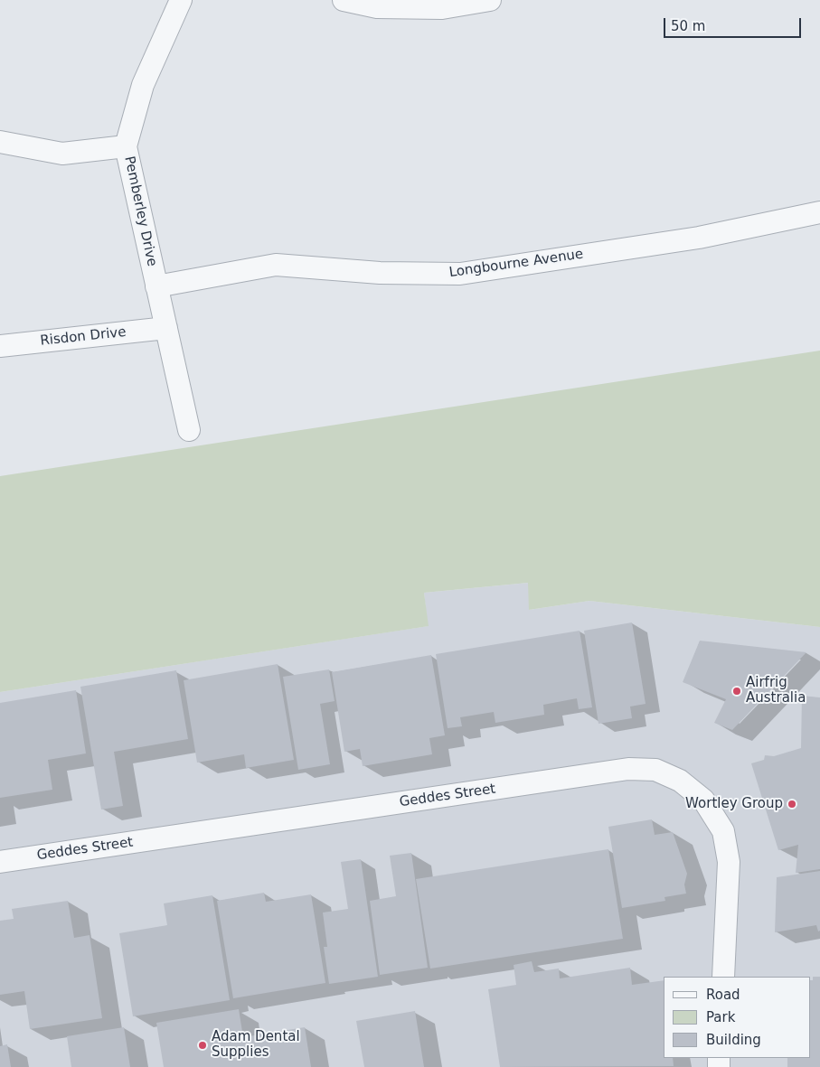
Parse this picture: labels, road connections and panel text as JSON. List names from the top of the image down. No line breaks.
{"streets":{"street":["Pemberley Drive","Longbourne Avenue","Risdon Drive","Geddes Street"]},"crossings":[["Pemberley Drive","Longbourne Avenue"],["Pemberley Drive","Risdon Drive"]],"places":["Airfrig Australia","Wortley Group","Adam Dental Supplies"],"legend":["Road","Park","Building"],"scale_bar":"50 m"}
